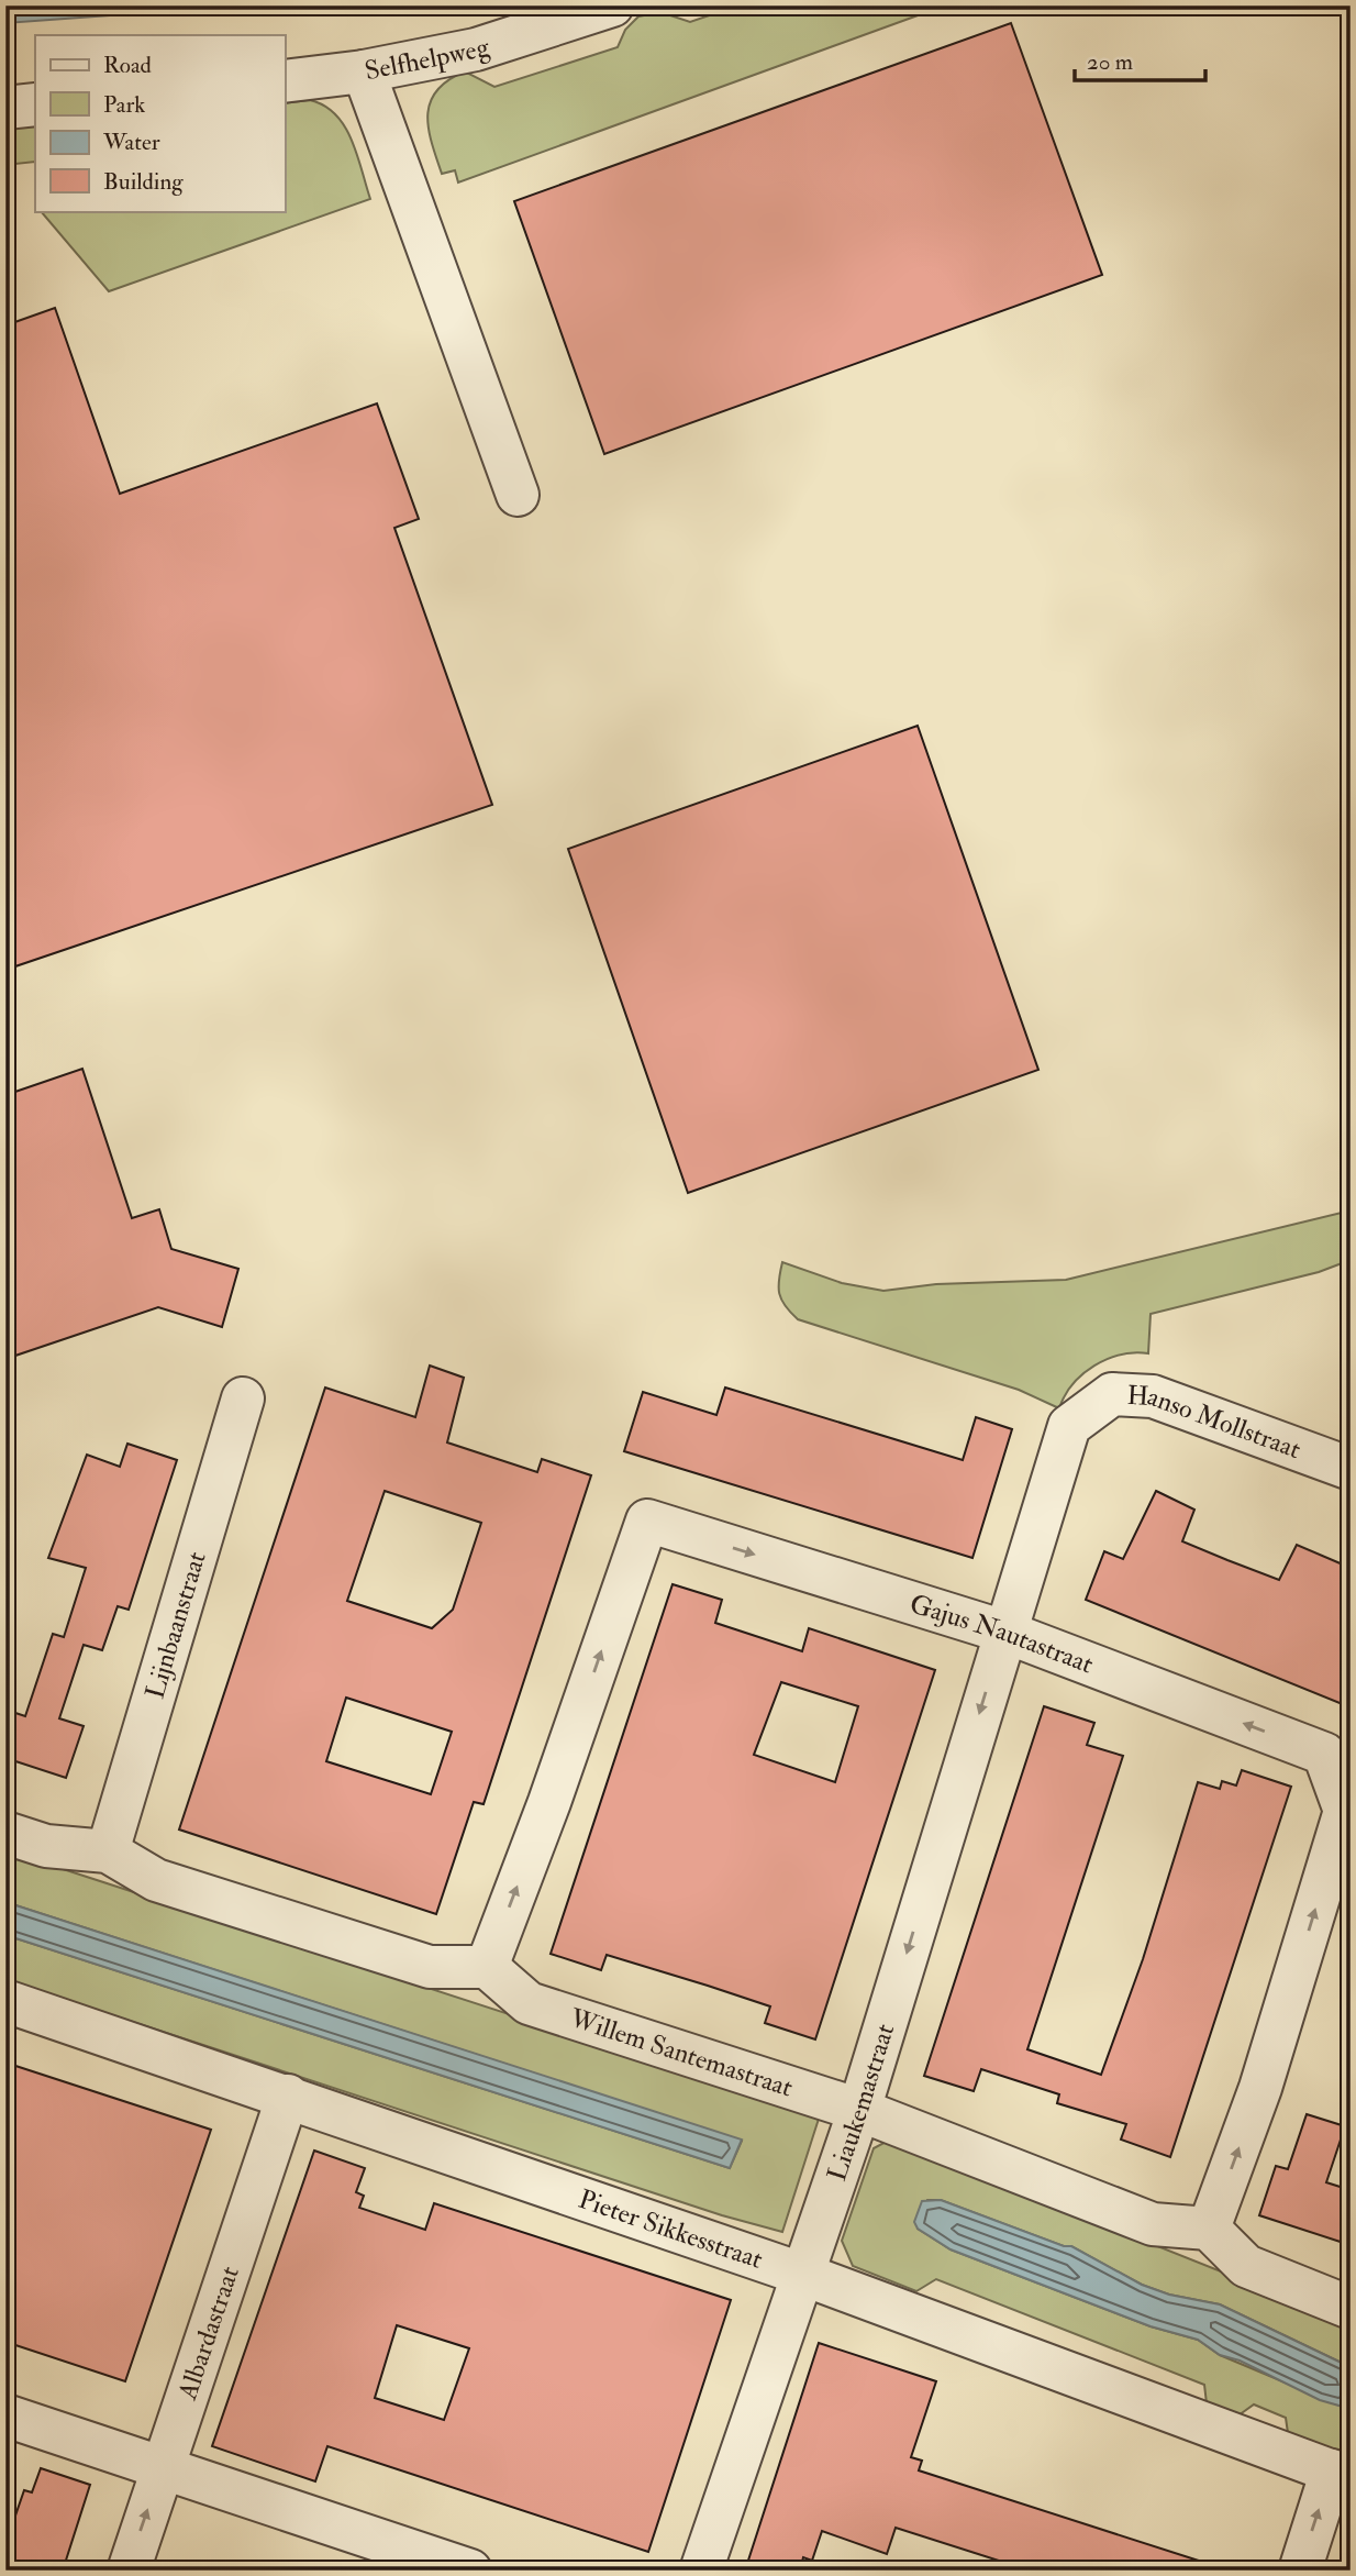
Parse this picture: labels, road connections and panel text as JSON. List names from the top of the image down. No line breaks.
{"streets":{"street":["Selfhelpweg","Hanso Mollstraat","Lijnbaanstraat","Gajus Nautastraat","Willem Santemastraat","Liaukemastraat","Pieter Sikkesstraat","Albardastraat"]},"crossings":[["Hanso Mollstraat","Gajus Nautastraat"],["Hanso Mollstraat","Liaukemastraat"],["Gajus Nautastraat","Willem Santemastraat"],["Gajus Nautastraat","Liaukemastraat"],["Willem Santemastraat","Liaukemastraat"],["Liaukemastraat","Pieter Sikkesstraat"],["Pieter Sikkesstraat","Albardastraat"]],"one_way":["Liaukemastraat"],"legend":["Road","Park","Water","Building"],"scale_bar":"20 m"}
